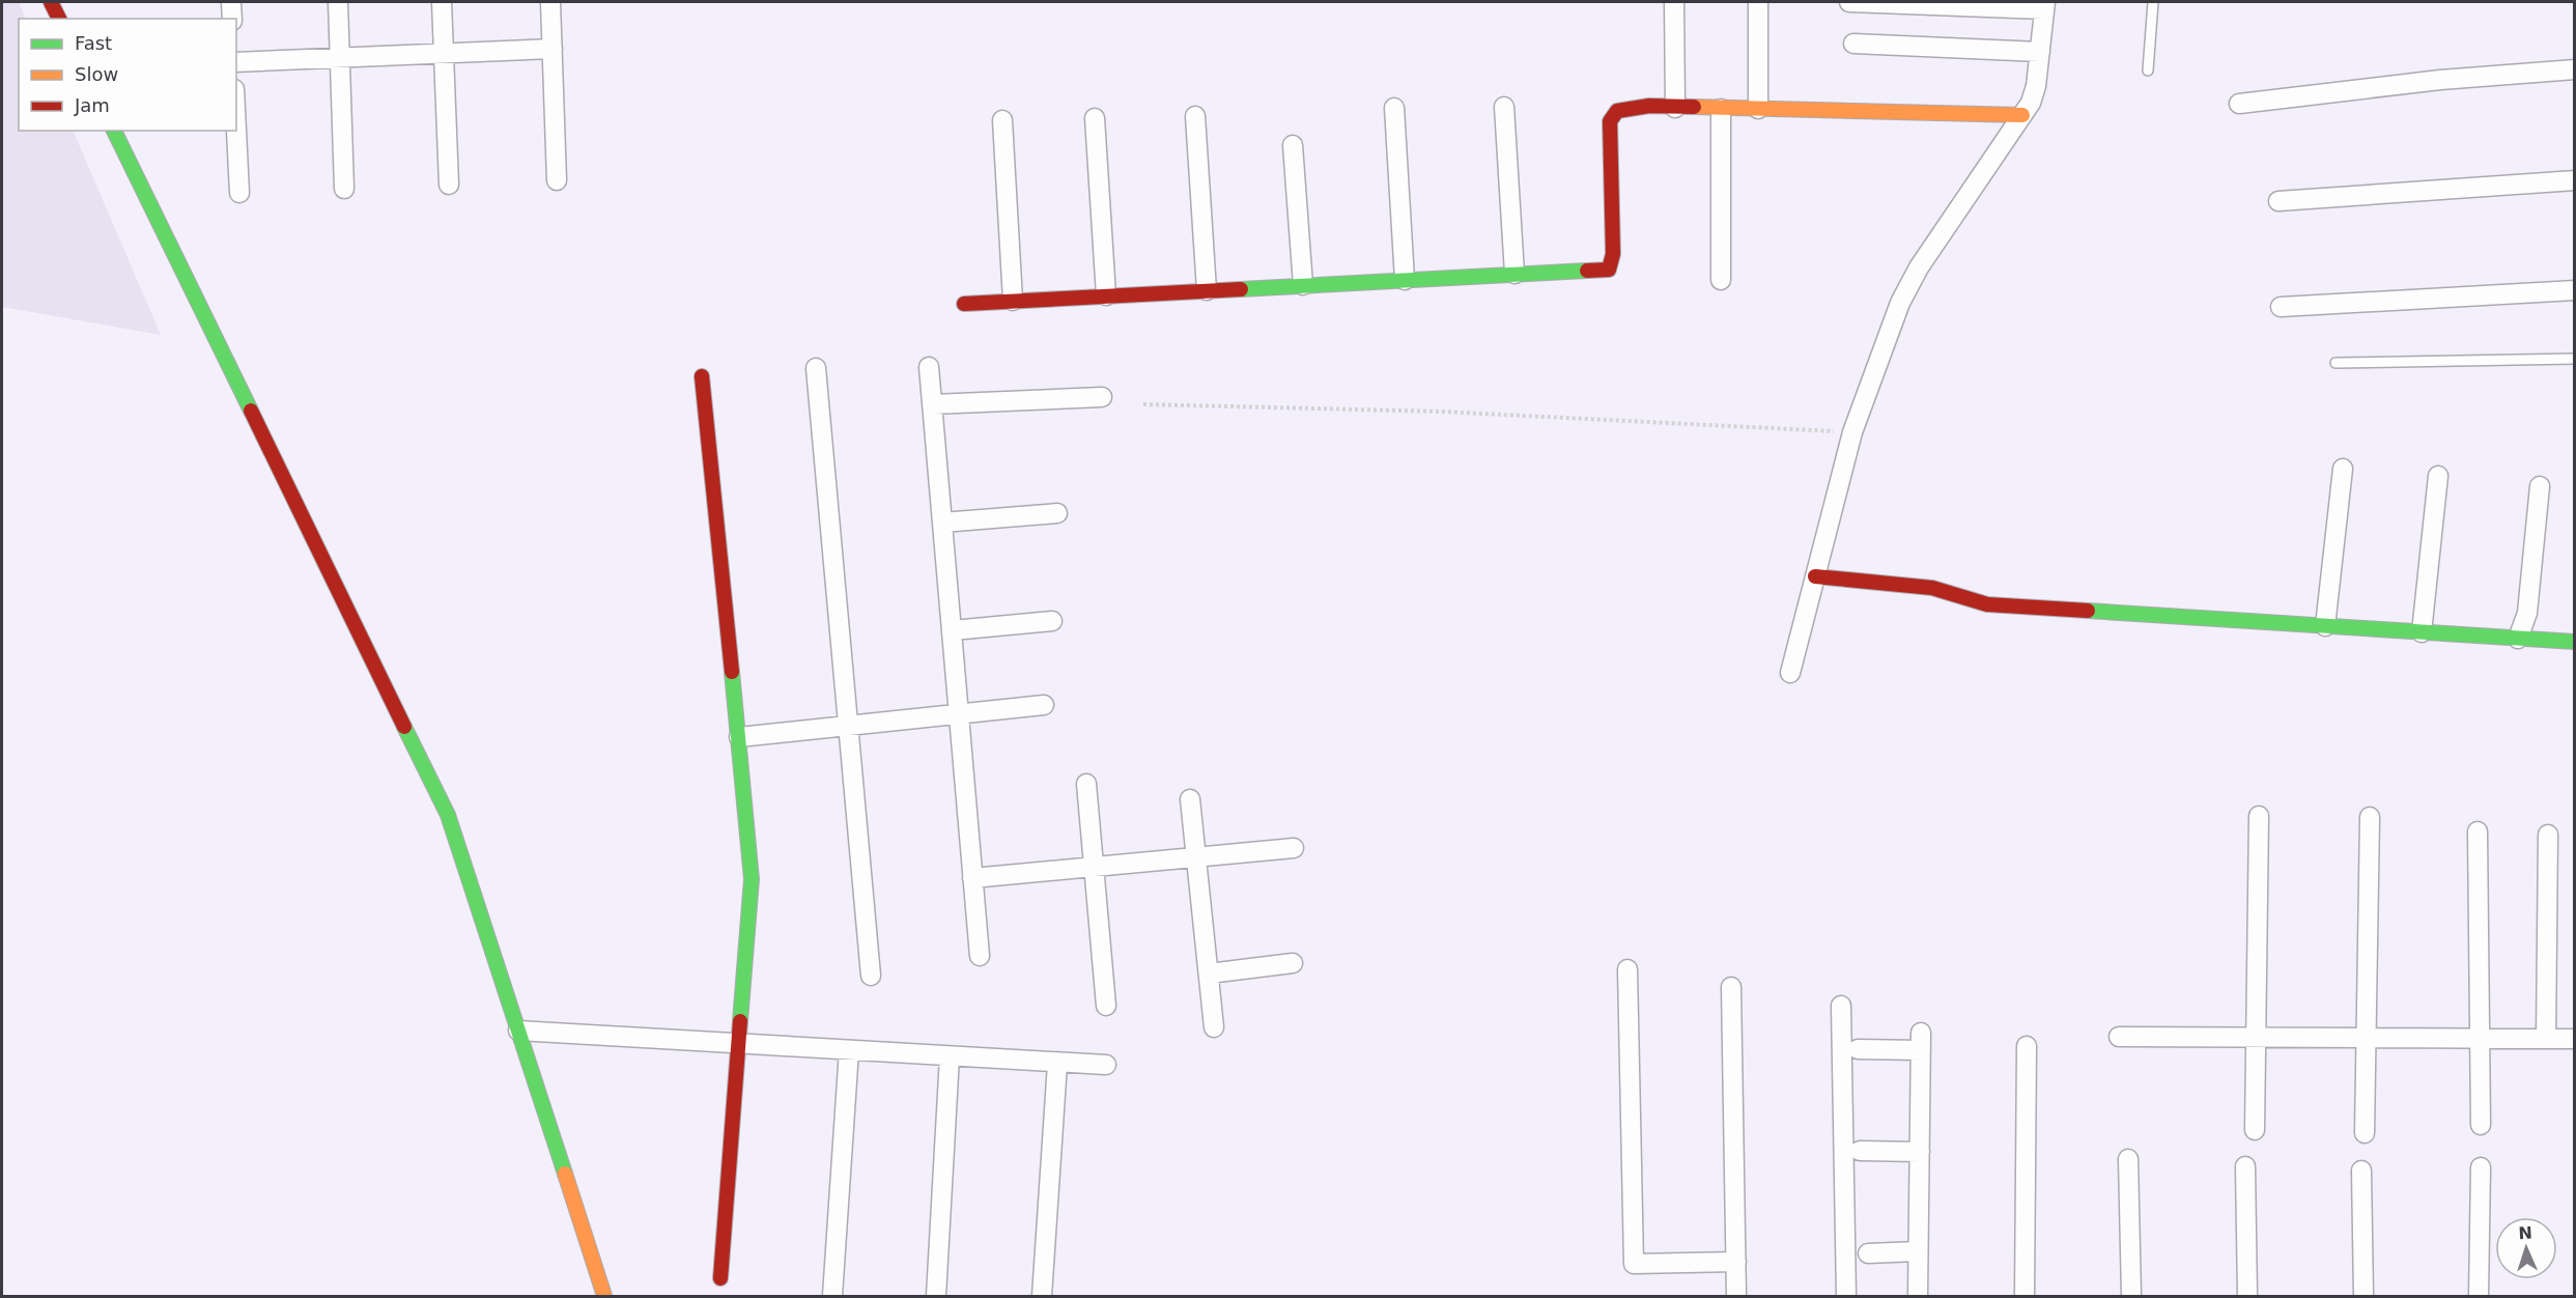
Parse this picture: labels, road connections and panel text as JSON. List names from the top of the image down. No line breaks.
{"legend":["Fast","Slow","Jam"],"north":"top"}
